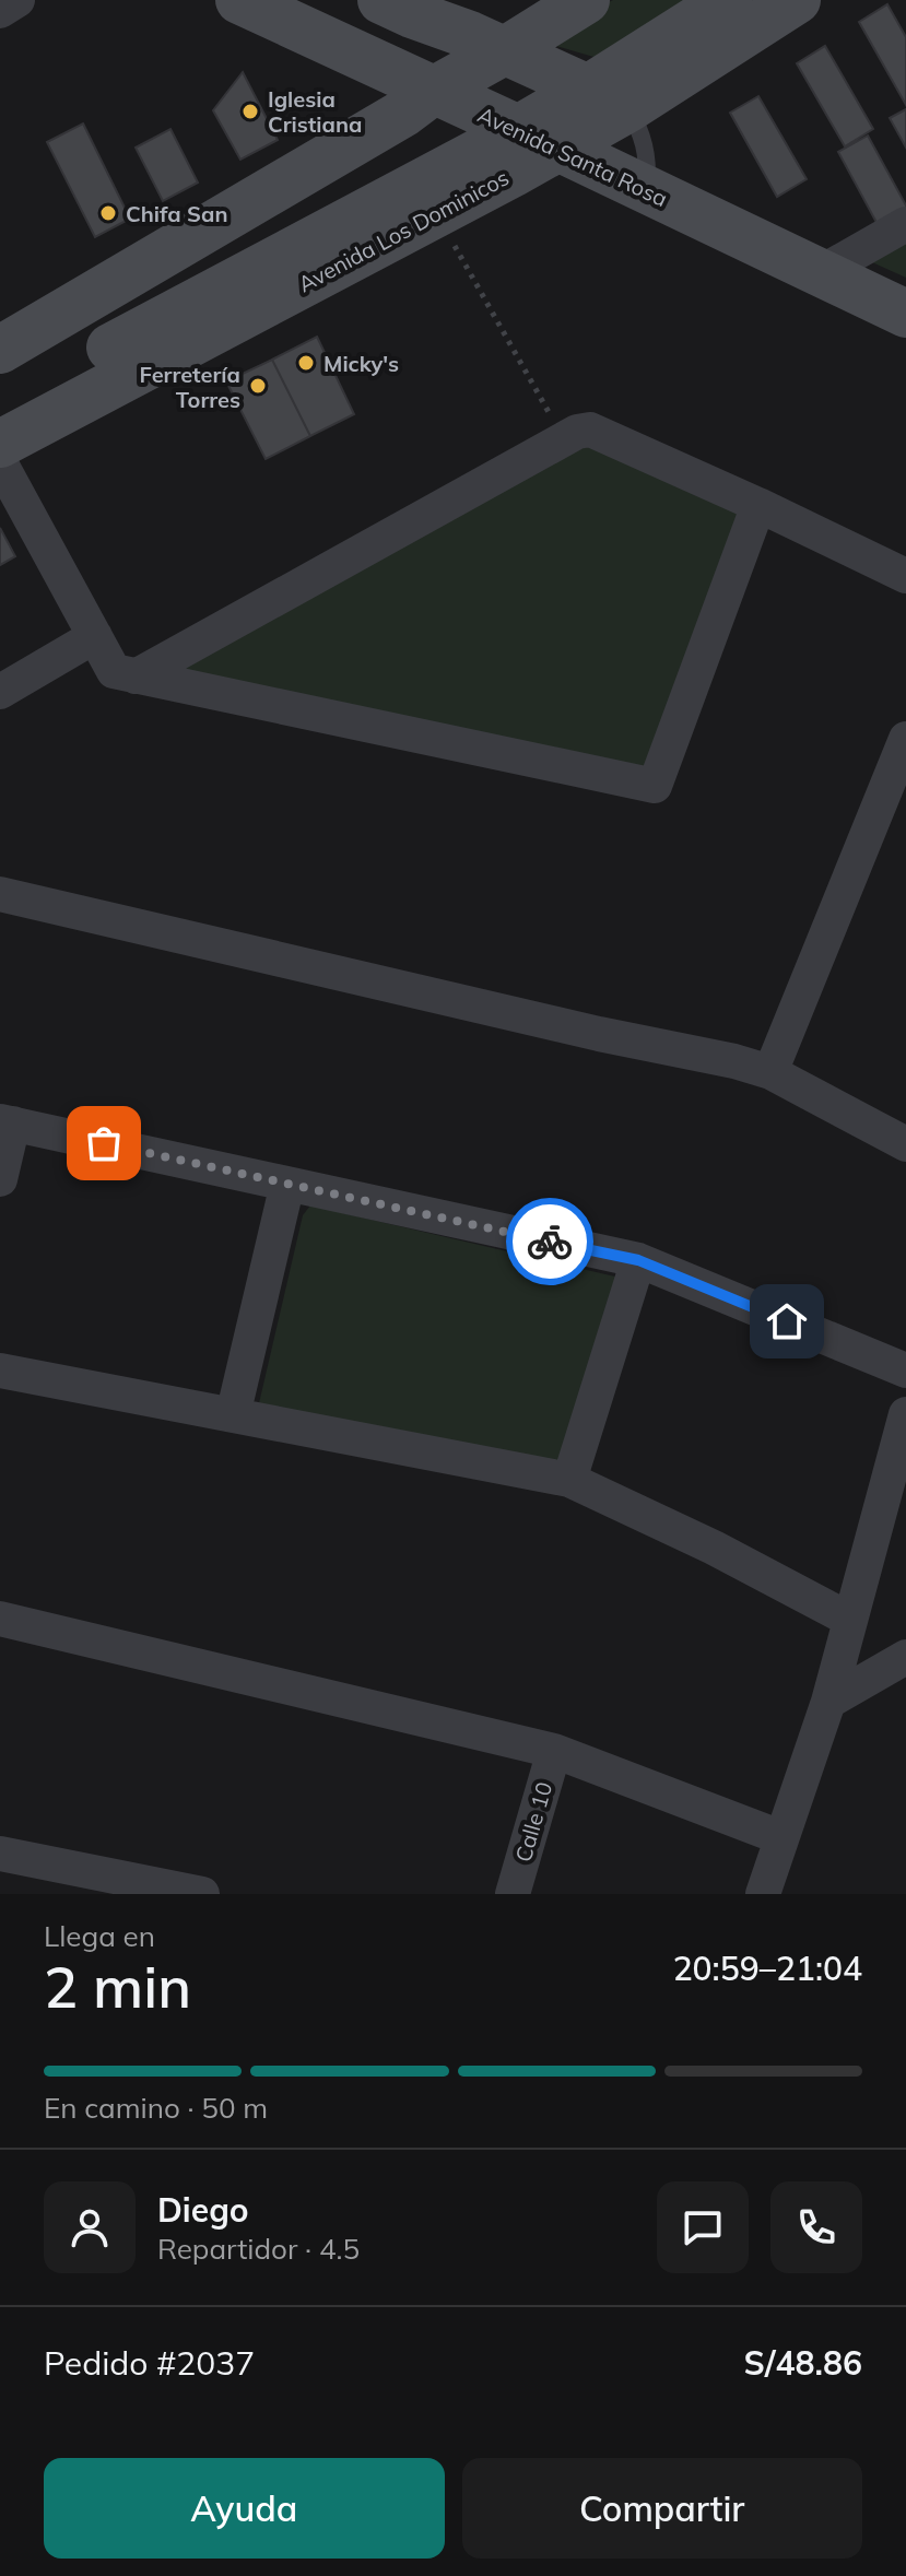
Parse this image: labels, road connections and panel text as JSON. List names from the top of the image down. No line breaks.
{"streets":{"main road":["Avenida Santa Rosa","Avenida Los Dominicos"],"street":["Calle 10"]},"crossings":[["Avenida Santa Rosa","Avenida Los Dominicos"]],"places":["Iglesia Cristiana","Chifa San","Micky's","Ferretería Torres"],"page":{"heading":["2 min","Llega en","20:59–21:04"],"panel":["Diego","Repartidor · 4.5","Pedido #2037","S/48.86"],"bar":"En camino · 50 m","buttons":["Ayuda","Compartir"]}}
